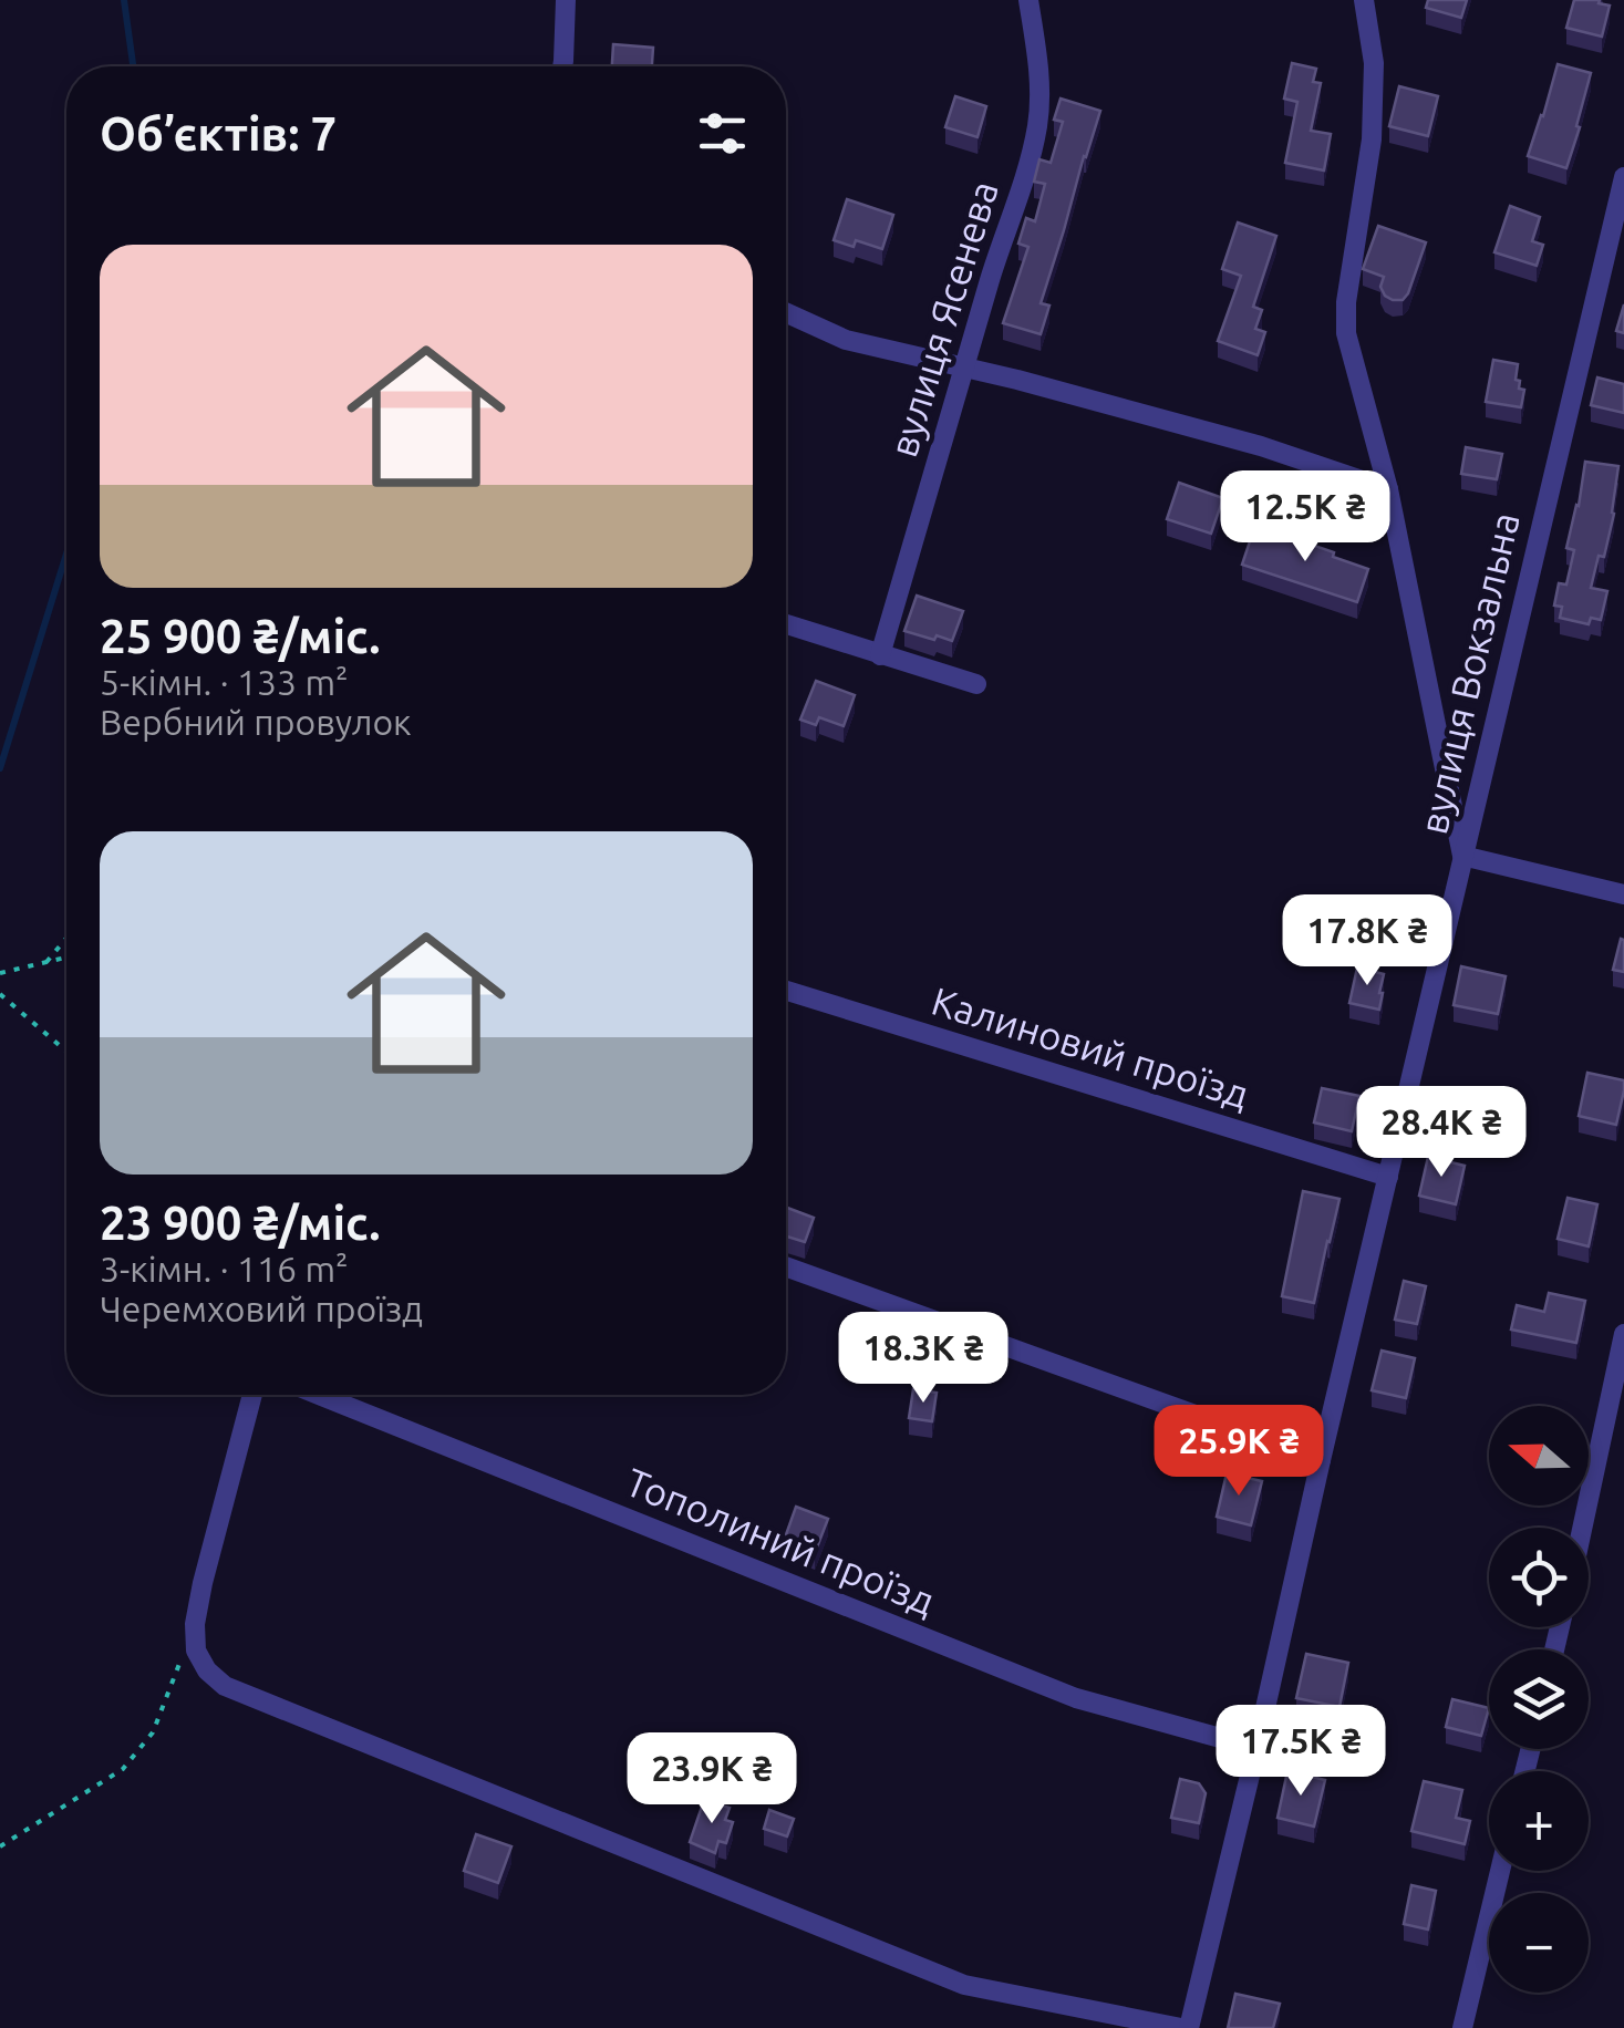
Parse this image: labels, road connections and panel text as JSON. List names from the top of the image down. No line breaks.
{"streets":{"street":["вулиця Ясенева","вулиця Вокзальна","Калиновий проїзд","Тополиний проїзд"]},"crossings":[["вулиця Вокзальна","Калиновий проїзд"],["вулиця Вокзальна","Тополиний проїзд"]],"north":"left","page":{"heading":"Об’єктів: 7","list":[{"name":"25 900 ₴/міс.","note":"5-кімн. · 133 m² · Вербний провулок"},{"name":"23 900 ₴/міс.","note":"3-кімн. · 116 m² · Черемховий проїзд"}],"price":["12.5K ₴","17.8K ₴","28.4K ₴","18.3K ₴","25.9K ₴","17.5K ₴","23.9K ₴"],"map_buttons":["+","−"]}}
